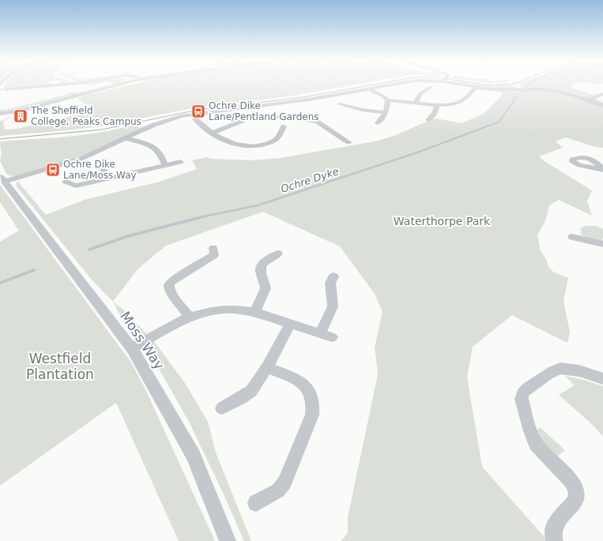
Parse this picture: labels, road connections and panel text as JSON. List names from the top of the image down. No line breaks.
{"streets":{"street":["Moss Way"]},"water":["Ochre Dyke"],"parks":["Waterthorpe Park","Westfield Plantation"],"places":{"bus stop":["Ochre Dike Lane/Pentland Gardens","Ochre Dike Lane/Moss Way"],"building":["The Sheffield College, Peaks Campus"]}}
